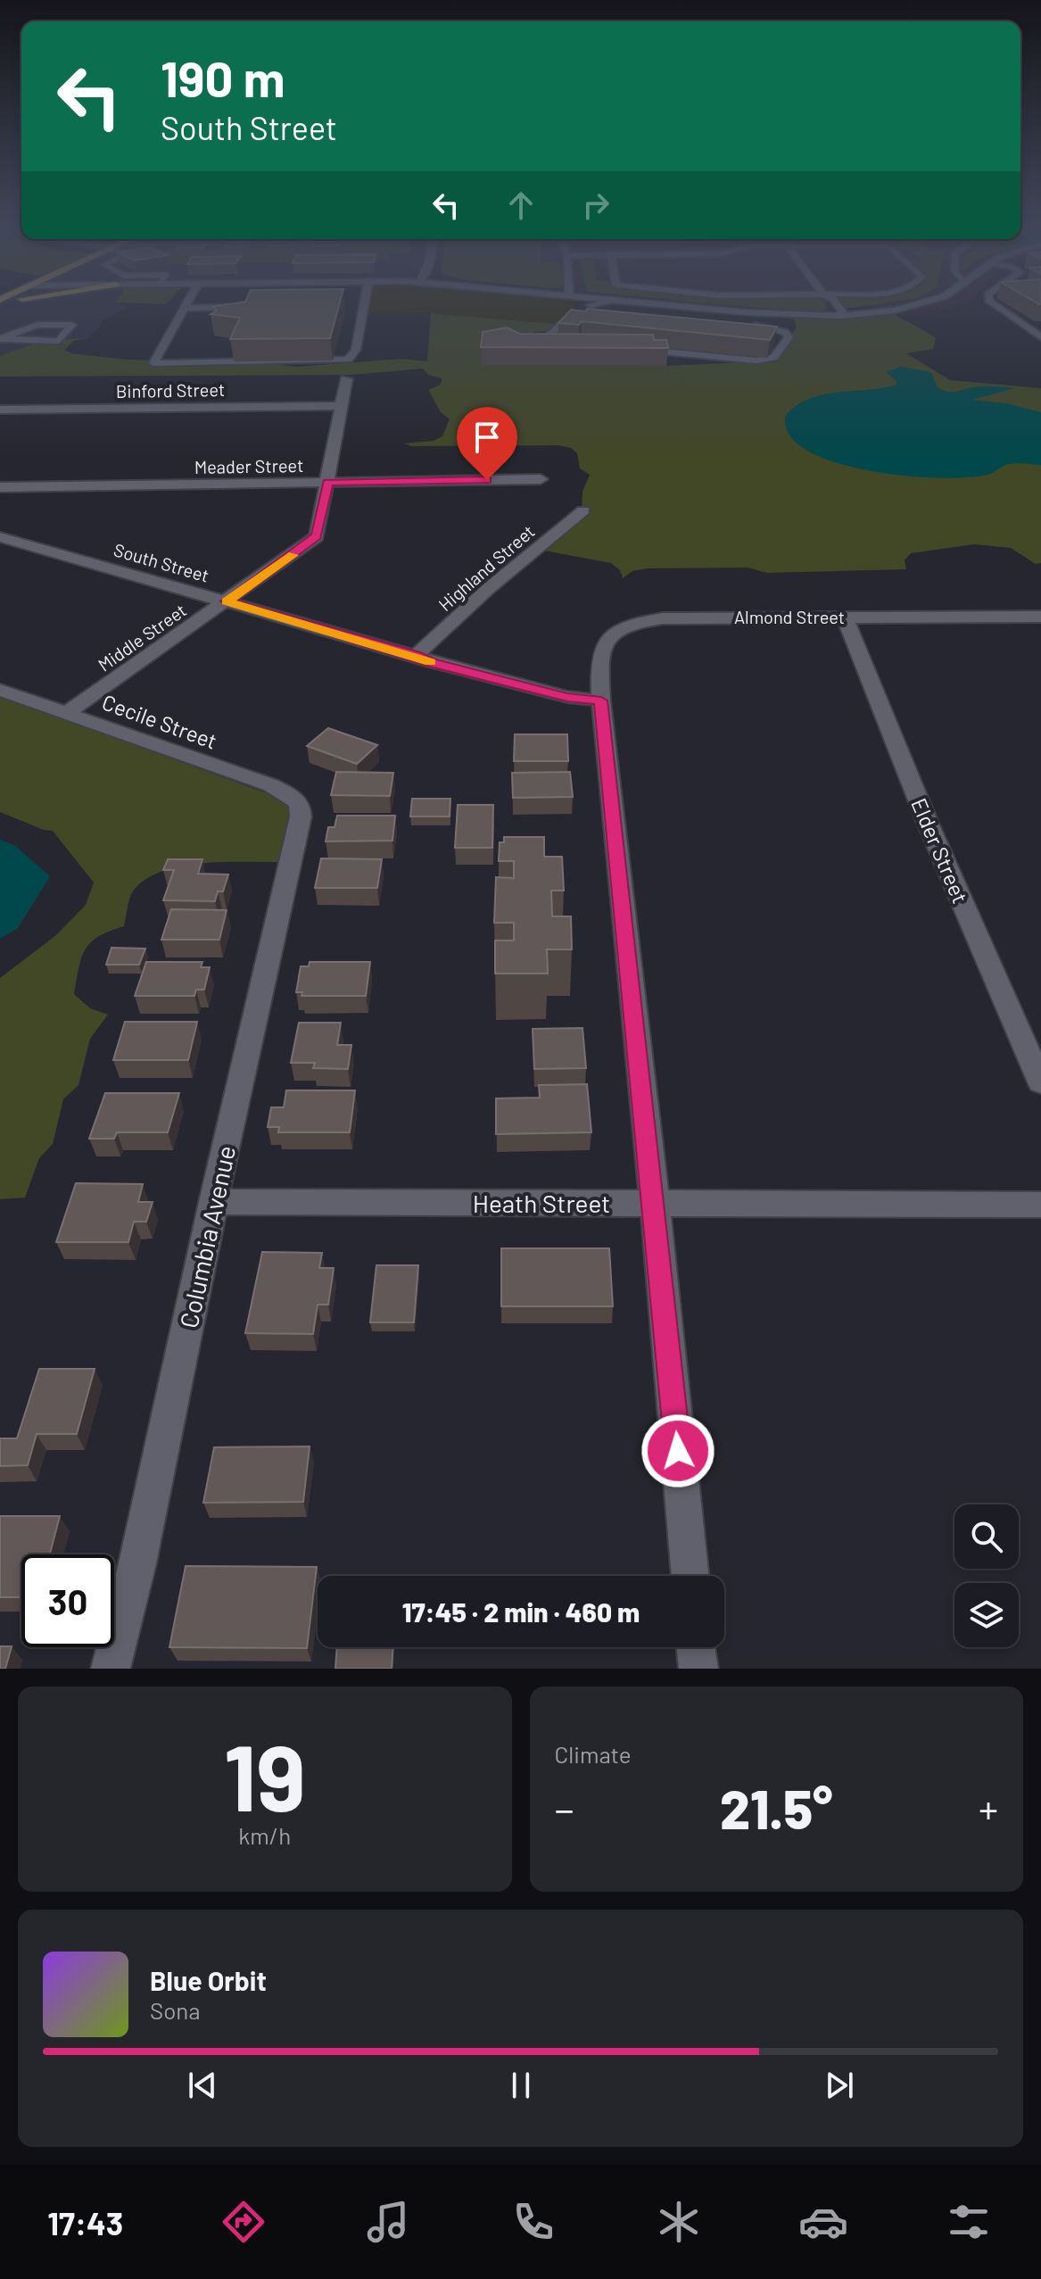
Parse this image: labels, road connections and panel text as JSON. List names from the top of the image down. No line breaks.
{"streets":{"street":["Binford Street","Meader Street","South Street","Highland Street","Almond Street","Middle Street","Cecile Street","Elder Street","Heath Street","Columbia Avenue"]},"crossings":[["Binford Street","Middle Street"],["Meader Street","Middle Street"],["South Street","Highland Street"],["South Street","Almond Street"],["South Street","Middle Street"],["Almond Street","Elder Street"],["Almond Street","Heath Street"],["Middle Street","Cecile Street"],["Cecile Street","Columbia Avenue"],["Heath Street","Columbia Avenue"]],"page":{"turn":["190 m","South Street"],"limit":"30","trip":"17:45 · 2 min · 460 m","tile":[["19","km/h"],"Climate"],"heat":["−","21.5°","+"],"song":["Blue Orbit","Sona"],"tabs":"17:43"}}
